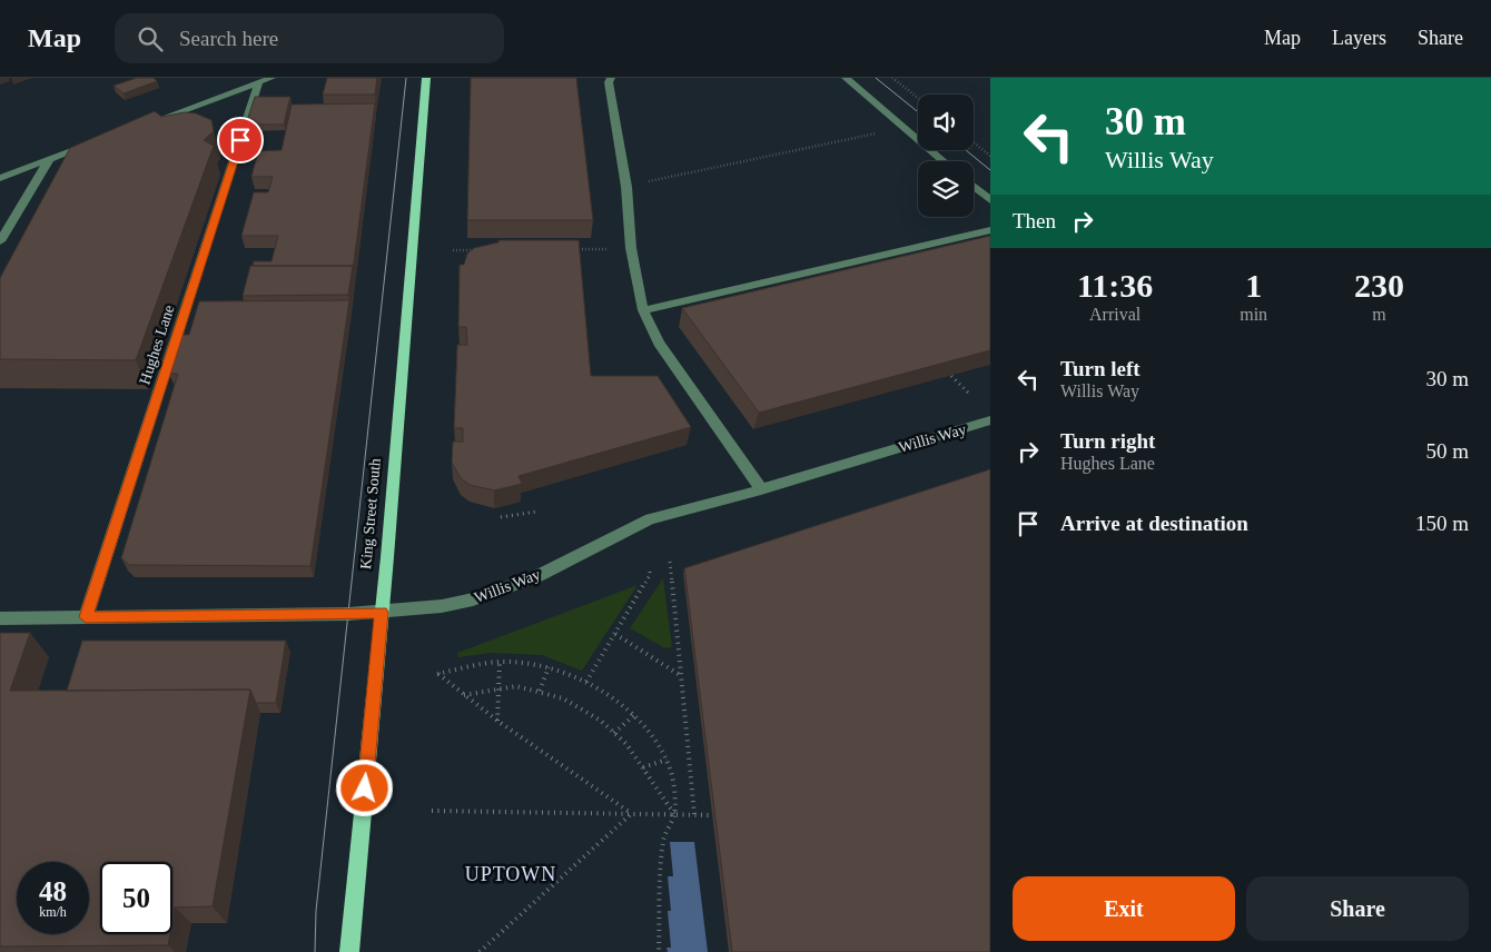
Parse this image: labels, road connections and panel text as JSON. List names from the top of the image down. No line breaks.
{"streets":{"main road":["King Street South"],"street":["Hughes Lane","Willis Way"]},"crossings":[["Hughes Lane","Willis Way"],["Willis Way","King Street South"]],"districts":["UPTOWN"],"page":{"header":"Map","search":"Search here","nav":["Map","Layers","Share"],"turn":["30 m","Willis Way"],"then":"Then","eta":["11:36","Arrival","1","min","230","m"],"list":[{"name":"Turn left","note":"Willis Way","value":"30 m"},{"name":"Turn right","note":"Hughes Lane","value":"50 m"},{"name":"Arrive at destination","value":"150 m"}],"speed":"48 km/h","limit":"50","buttons":["Exit","Share"]}}
